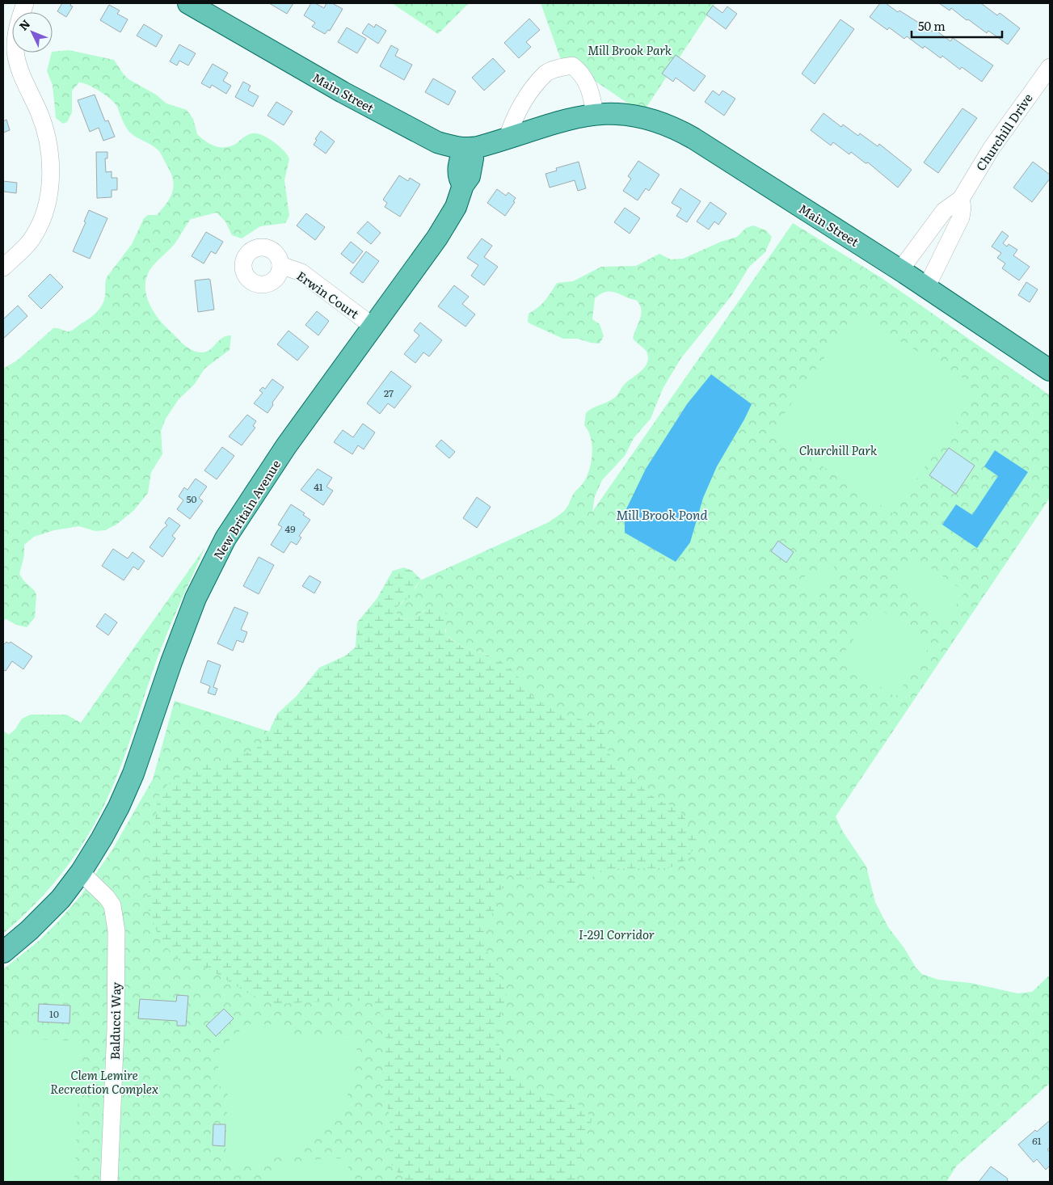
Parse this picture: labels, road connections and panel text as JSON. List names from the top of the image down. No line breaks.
{"streets":{"main road":["Main Street","New Britain Avenue"],"street":["Churchill Drive","Erwin Court","Balducci Way"]},"crossings":[["Main Street","Churchill Drive"],["Main Street","New Britain Avenue"],["Erwin Court","New Britain Avenue"],["New Britain Avenue","Balducci Way"]],"water":["Mill Brook Pond"],"parks":["Mill Brook Park","Churchill Park","I-291 Corridor","Clem Lemire Recreation Complex"],"house_numbers":["27","41","50","49","10","61"],"scale_bar":"50 m","north":"top left"}
